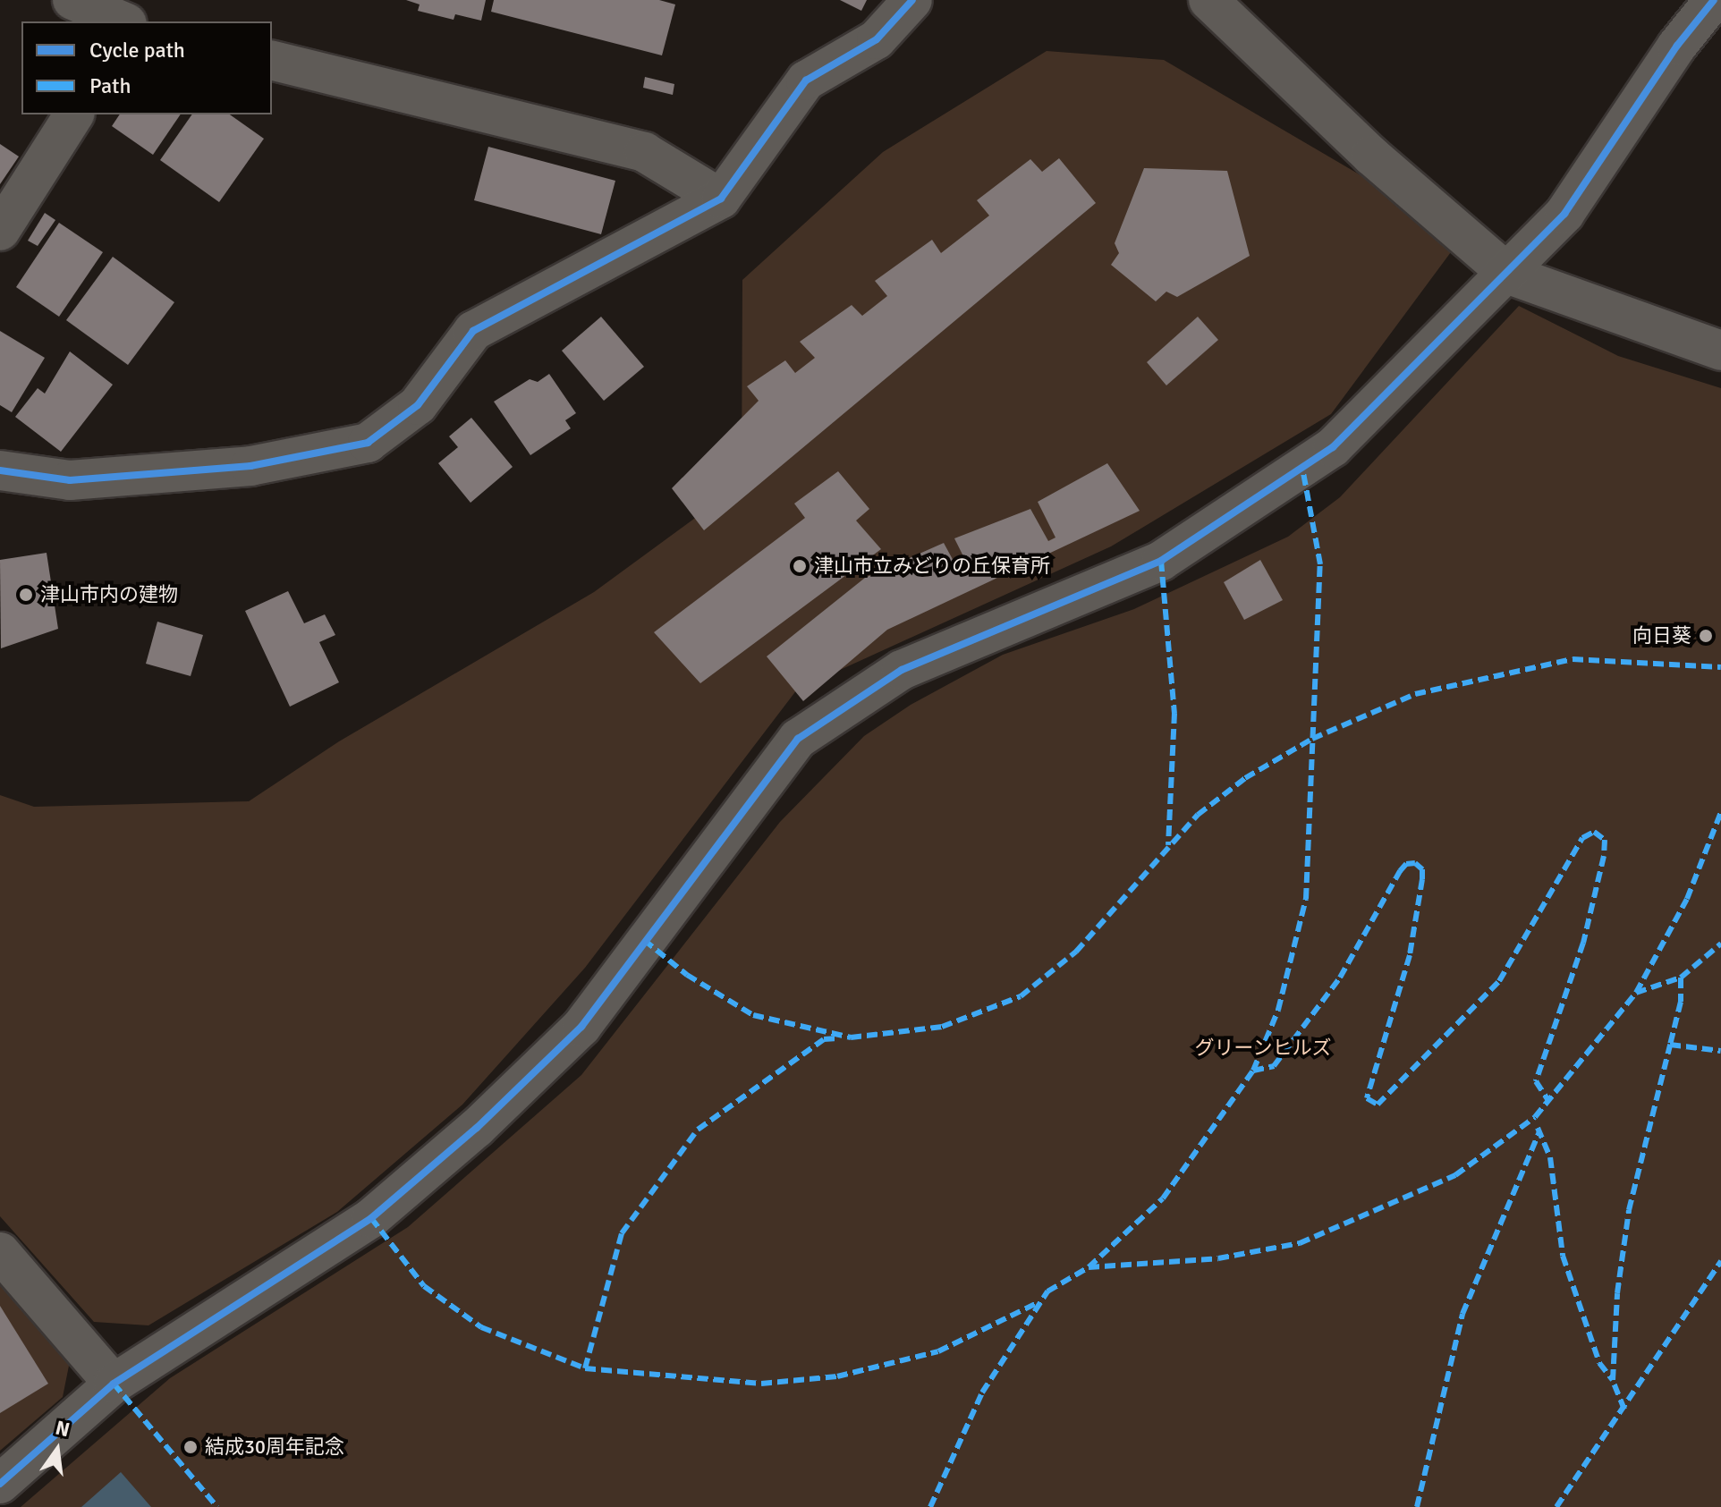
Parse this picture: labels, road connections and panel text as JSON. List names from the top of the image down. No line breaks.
{"parks":["グリーンヒルズ"],"places":["津山市立みどりの丘保育所","津山市内の建物","向日葵","結成30周年記念"],"legend":["Cycle path","Path"],"north":"top"}
